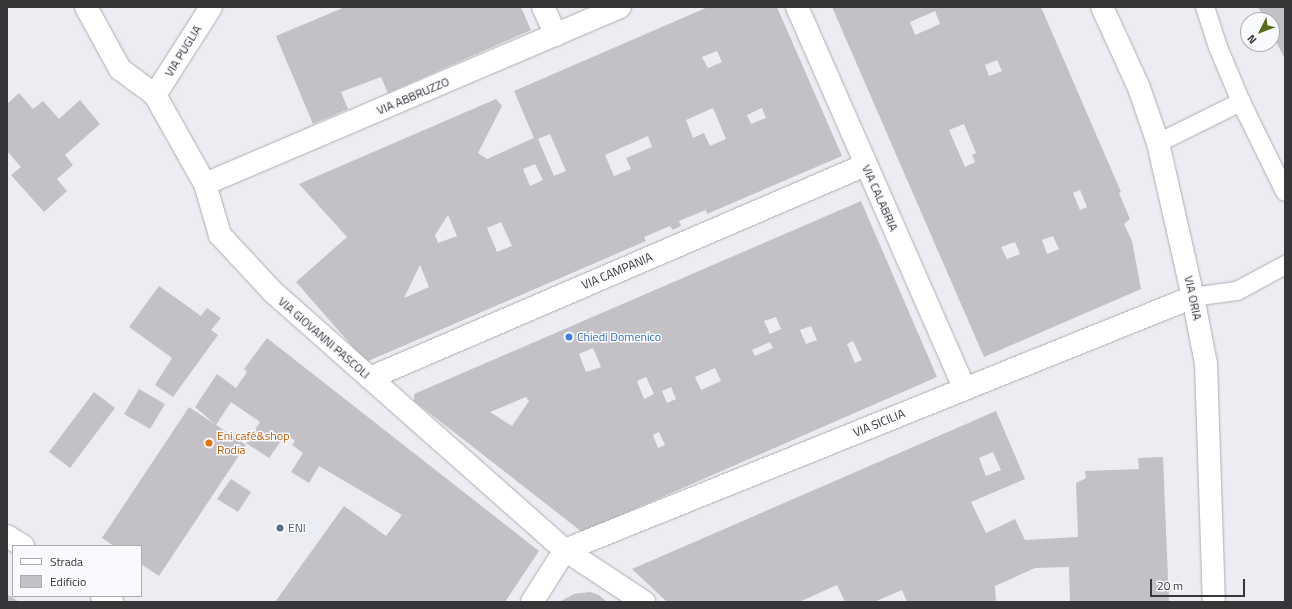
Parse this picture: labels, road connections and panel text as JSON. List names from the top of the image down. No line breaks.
{"streets":{"street":["VIA PUGLIA","VIA ABBRUZZO","VIA CALABRIA","VIA CAMPANIA","VIA ORIA","VIA GIOVANNI PASCOLI","VIA SICILIA"]},"crossings":[["VIA PUGLIA","VIA GIOVANNI PASCOLI"],["VIA ABBRUZZO","VIA GIOVANNI PASCOLI"],["VIA CALABRIA","VIA CAMPANIA"],["VIA CALABRIA","VIA SICILIA"],["VIA CAMPANIA","VIA GIOVANNI PASCOLI"],["VIA ORIA","VIA SICILIA"],["VIA GIOVANNI PASCOLI","VIA SICILIA"]],"places":["Chiedi Domenico","Eni café&shop Rodia","ENI"],"legend":["Strada","Edificio"],"scale_bar":"20 m","north":"bottom left"}
